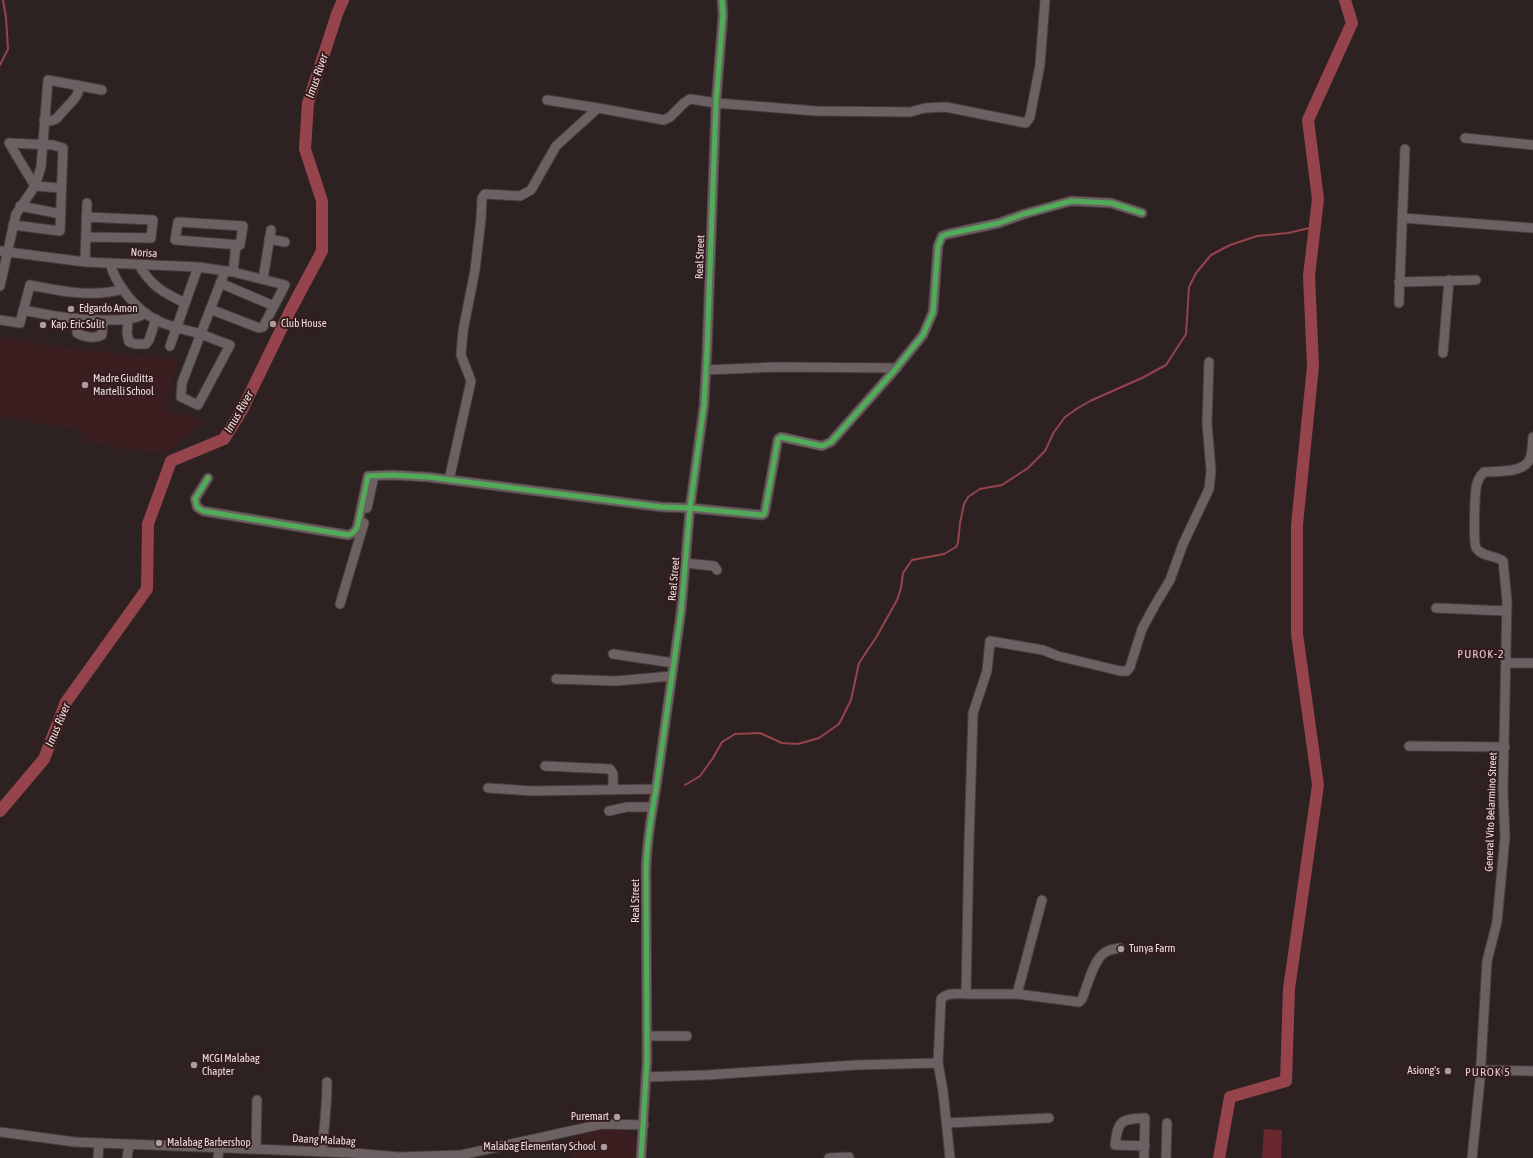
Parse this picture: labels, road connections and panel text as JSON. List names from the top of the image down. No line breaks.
{"streets":{"street":["Norisa","Real Street","General Vito Belarmino Street","Daang Malabag"]},"crossings":[["Real Street","Daang Malabag"]],"districts":["PUROK-2","PUROK 5"],"water":["Imus River"],"places":["Edgardo Amon","Club House","Kap. Eric Sulit","Madre Giuditta Martelli School","Tunya Farm","MCGI Malabag Chapter","Asiong's","Puremart","Malabag Barbershop","Malabag Elementary School"]}
